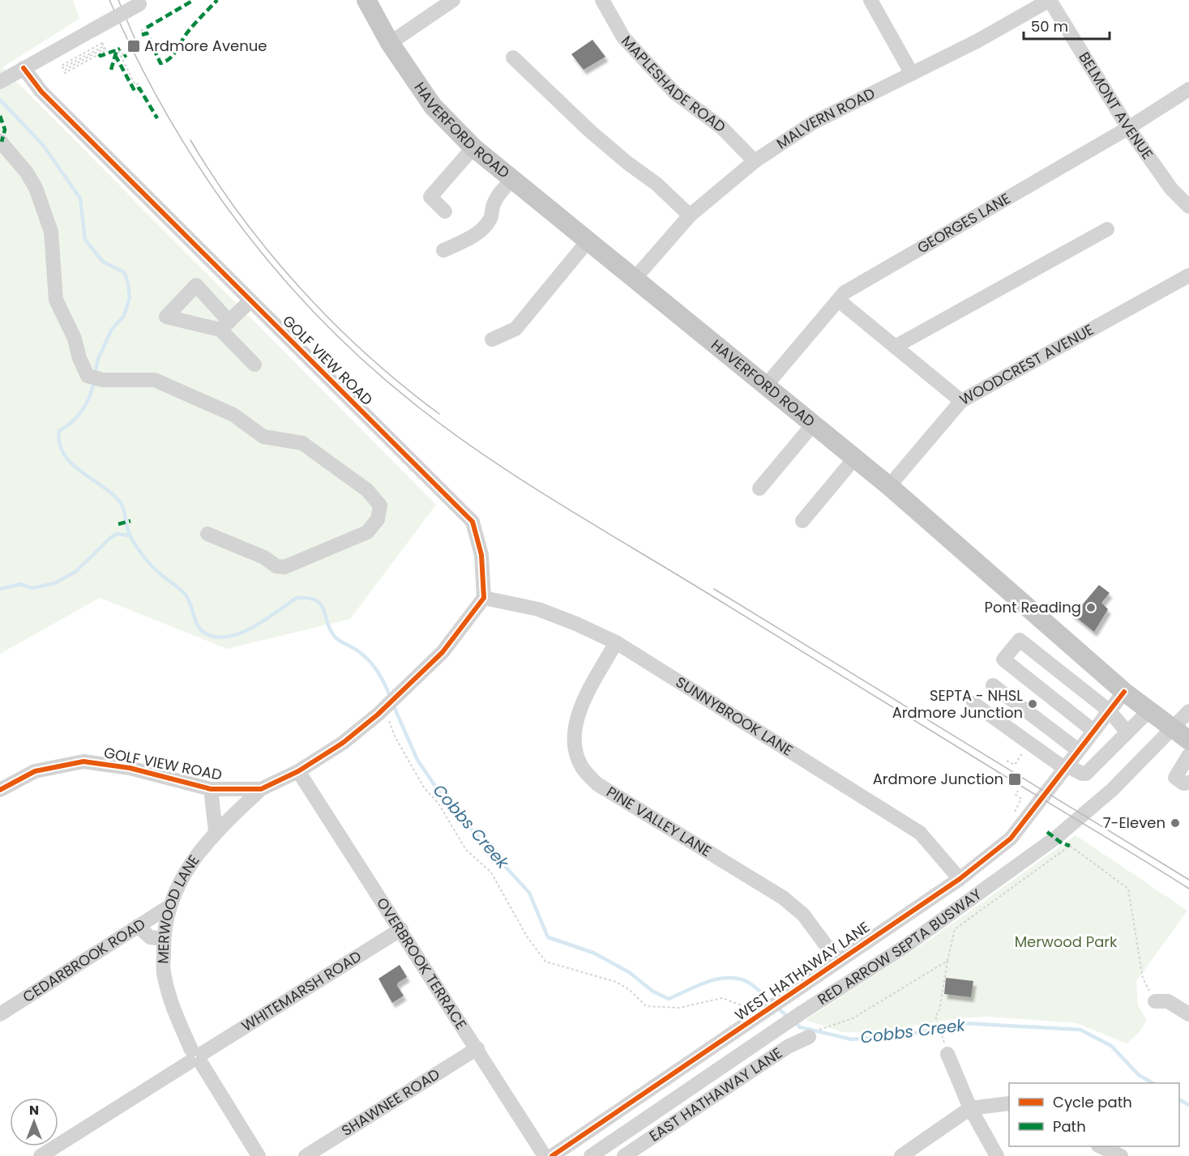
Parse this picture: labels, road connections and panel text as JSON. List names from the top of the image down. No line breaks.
{"streets":{"main road":["HAVERFORD ROAD"],"street":["MAPLESHADE ROAD","BELMONT AVENUE","MALVERN ROAD","GEORGES LANE","GOLF VIEW ROAD","WOODCREST AVENUE","SUNNYBROOK LANE","PINE VALLEY LANE","MERWOOD LANE","RED ARROW SEPTA BUSWAY","CEDARBROOK ROAD","OVERBROOK TERRACE","WEST HATHAWAY LANE","WHITEMARSH ROAD","EAST HATHAWAY LANE","SHAWNEE ROAD"]},"crossings":[["MAPLESHADE ROAD","MALVERN ROAD"],["BELMONT AVENUE","MALVERN ROAD"],["BELMONT AVENUE","GEORGES LANE"],["MALVERN ROAD","HAVERFORD ROAD"],["HAVERFORD ROAD","GEORGES LANE"],["HAVERFORD ROAD","WOODCREST AVENUE"],["HAVERFORD ROAD","RED ARROW SEPTA BUSWAY"],["HAVERFORD ROAD","WEST HATHAWAY LANE"],["GOLF VIEW ROAD","SUNNYBROOK LANE"],["GOLF VIEW ROAD","MERWOOD LANE"],["GOLF VIEW ROAD","OVERBROOK TERRACE"],["SUNNYBROOK LANE","PINE VALLEY LANE"],["SUNNYBROOK LANE","WEST HATHAWAY LANE"],["PINE VALLEY LANE","WEST HATHAWAY LANE"],["MERWOOD LANE","CEDARBROOK ROAD"],["MERWOOD LANE","WHITEMARSH ROAD"],["OVERBROOK TERRACE","WHITEMARSH ROAD"],["OVERBROOK TERRACE","SHAWNEE ROAD"]],"water":["Cobbs Creek"],"parks":["Merwood Park"],"places":{"transit":["Ardmore Avenue","Ardmore Junction"],"other":["Pont Reading","SEPTA - NHSL Ardmore Junction","7-Eleven"]},"legend":["Cycle path","Path"],"scale_bar":"50 m","north":"top"}
